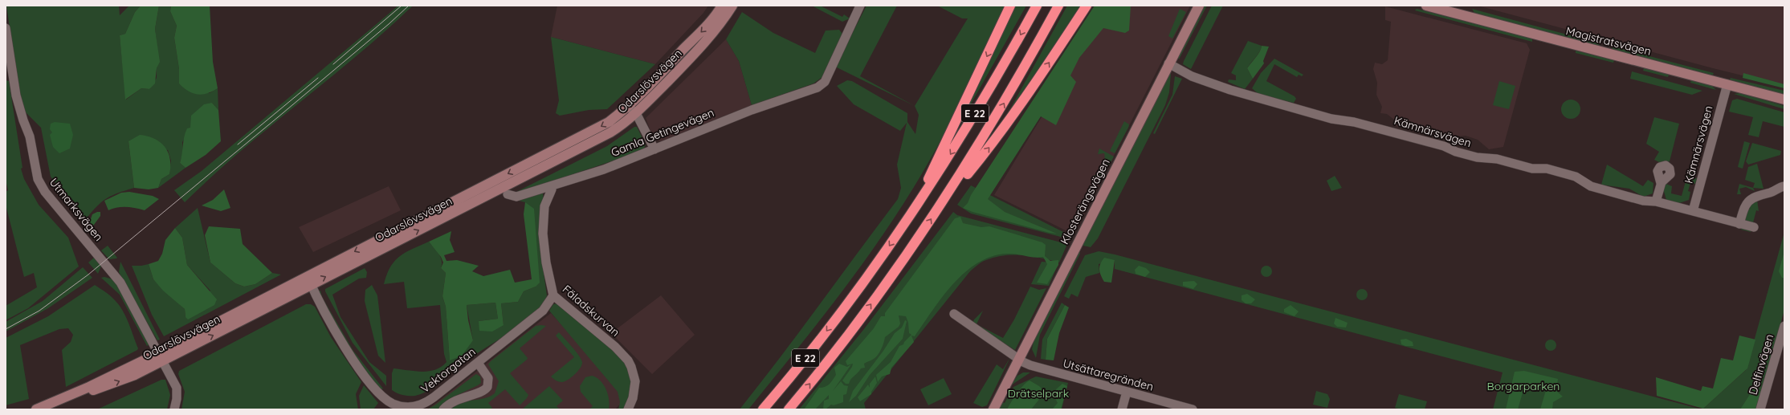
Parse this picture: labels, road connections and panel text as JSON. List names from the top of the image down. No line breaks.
{"streets":{"highway":["E 22"],"main road":["Magistratsvägen","Odarslövsvägen","Klosterängsvägen"],"street":["Kämnärsvägen","Gamla Getingevägen","Utmarksvägen","Fäladskurvan","Delfinvägen","Vektorgatan","Utsättaregränden"]},"crossings":[["Magistratsvägen","Kämnärsvägen"],["Odarslövsvägen","Utmarksvägen"],["Odarslövsvägen","Vektorgatan"],["Kämnärsvägen","Klosterängsvägen"],["Gamla Getingevägen","Fäladskurvan"],["Klosterängsvägen","Utsättaregränden"],["Fäladskurvan","Vektorgatan"]],"parks":["Borgarparken","Drätselpark"]}
